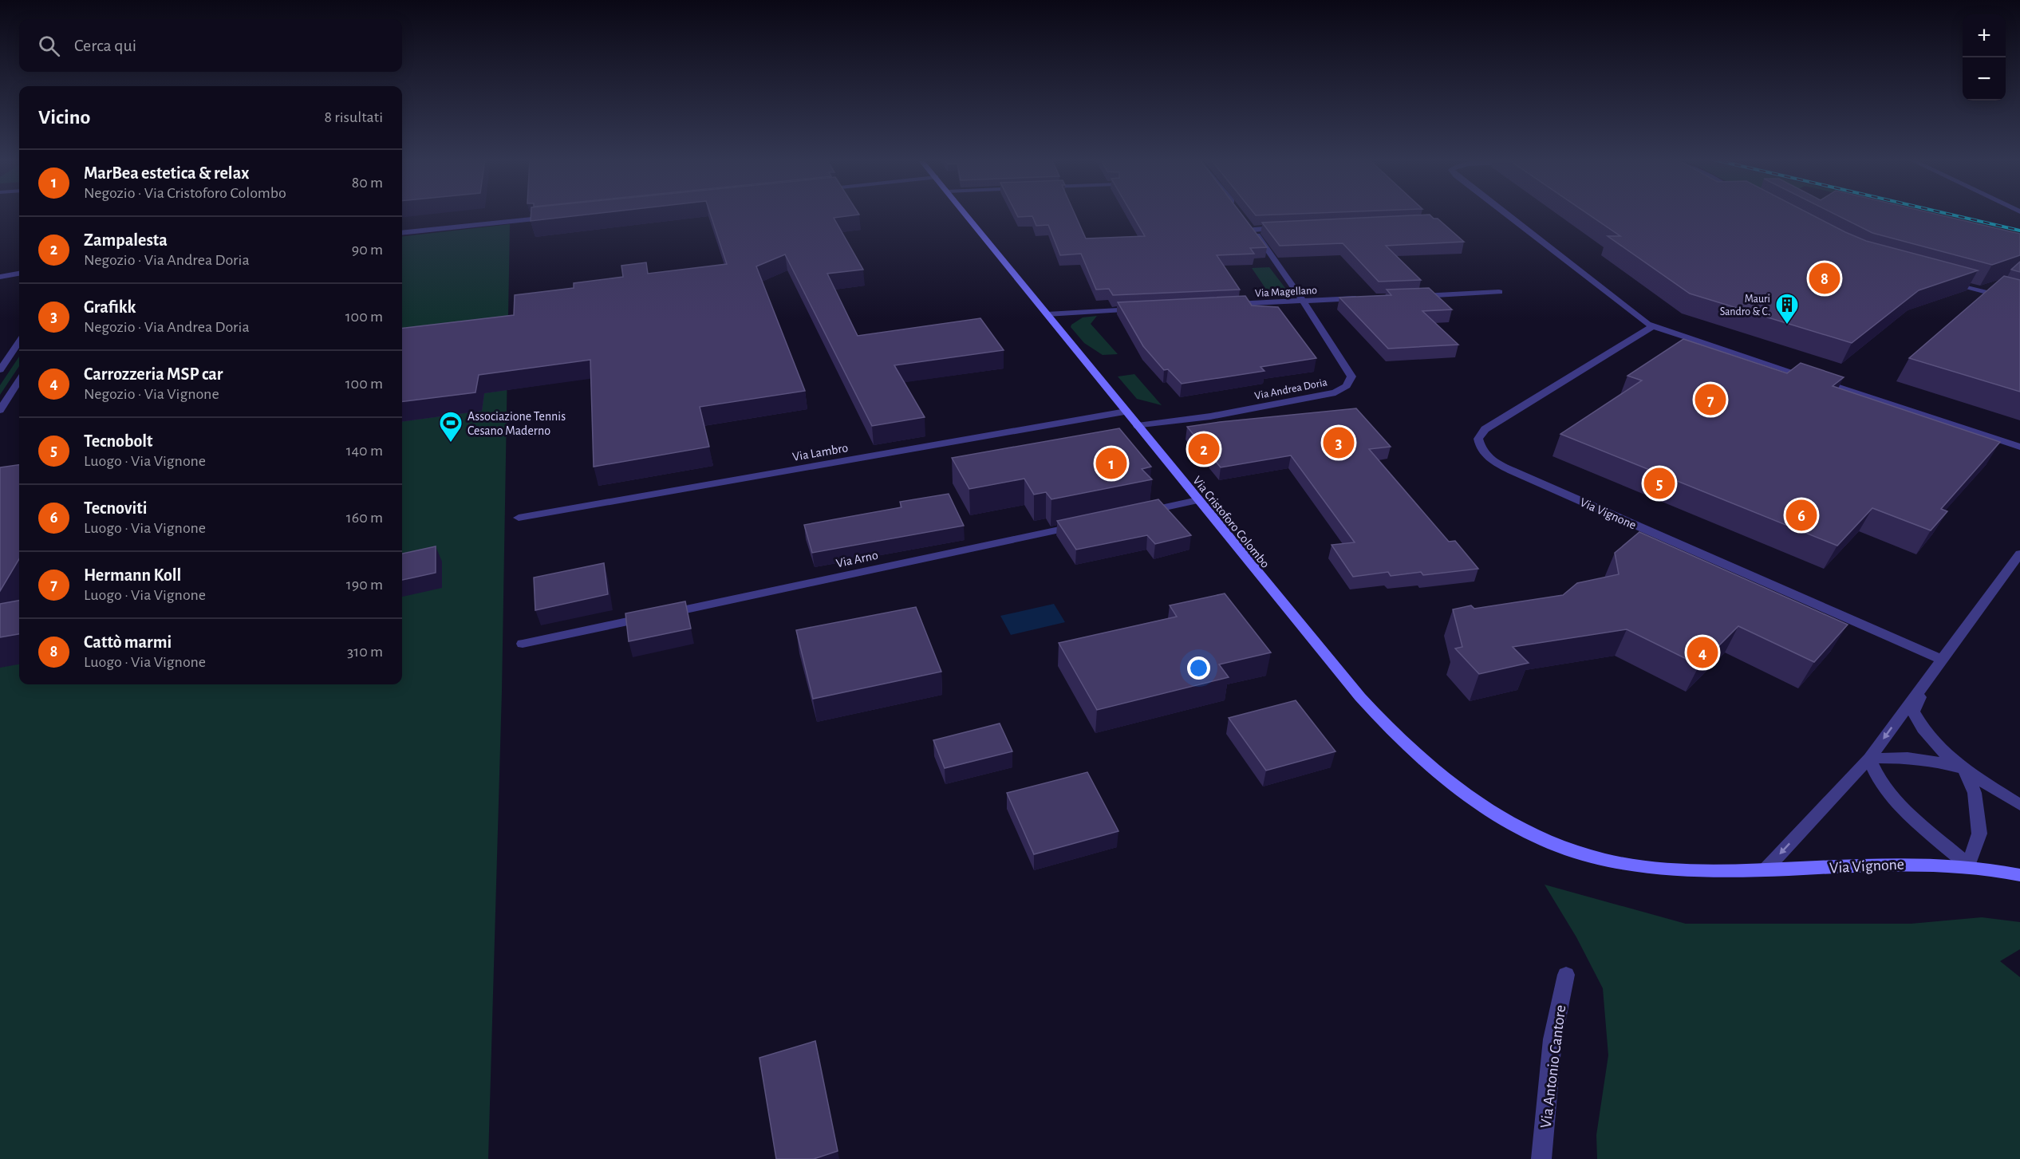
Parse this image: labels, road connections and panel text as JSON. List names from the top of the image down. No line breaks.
{"streets":{"street":["Via Magellano","Via Andrea Doria","Via Lambro","Via Vignone","Via Cristoforo Colombo","Via Arno","Via Antonio Cantore"]},"crossings":[["Via Magellano","Via Andrea Doria"],["Via Andrea Doria","Via Cristoforo Colombo"],["Via Lambro","Via Cristoforo Colombo"],["Via Vignone","Via Cristoforo Colombo"]],"places":{"building":["Mauri Sandro & C."],"sports":["Associazione Tennis Cesano Maderno"]},"page":{"map_buttons":["+","−"],"search":"Cerca qui","heading":["Vicino","8 risultati"],"list":[{"mark":"1","name":"MarBea estetica & relax","note":"Negozio · Via Cristoforo Colombo","value":"80 m"},{"mark":"2","name":"Zampalesta","note":"Negozio · Via Andrea Doria","value":"90 m"},{"mark":"3","name":"Grafikk","note":"Negozio · Via Andrea Doria","value":"100 m"},{"mark":"4","name":"Carrozzeria MSP car","note":"Negozio · Via Vignone","value":"100 m"},{"mark":"5","name":"Tecnobolt","note":"Luogo · Via Vignone","value":"140 m"},{"mark":"6","name":"Tecnoviti","note":"Luogo · Via Vignone","value":"160 m"},{"mark":"7","name":"Hermann Koll","note":"Luogo · Via Vignone","value":"190 m"},{"mark":"8","name":"Cattò marmi","note":"Luogo · Via Vignone","value":"310 m"}],"pins":["8","7","3","2","1","5","6","4"]}}
